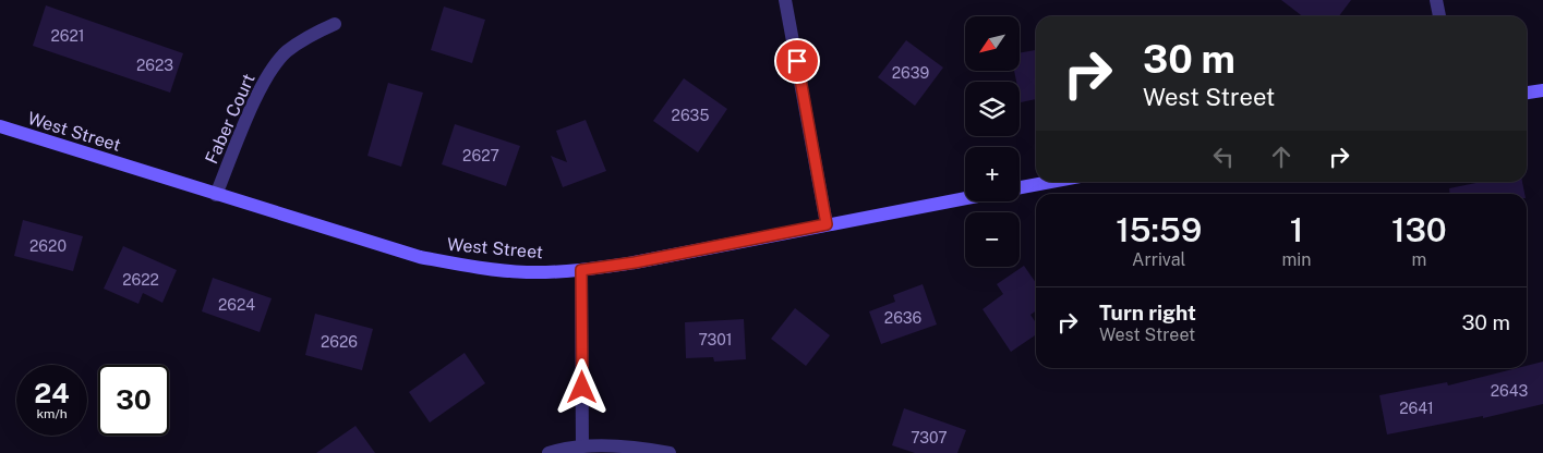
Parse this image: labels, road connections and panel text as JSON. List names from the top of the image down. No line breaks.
{"streets":{"main road":["West Street"],"street":["Faber Court"]},"crossings":[["Faber Court","West Street"]],"house_numbers":["2621","2623","2639","2635","2627","2620","2622","2624","2636","7301","2626","2643","2641","7307"],"north":"bottom left","page":{"map_buttons":["+","−"],"turn":["30 m","West Street"],"eta":["15:59","Arrival","1","min","130","m"],"list":[{"name":"Turn right","note":"West Street","value":"30 m"}],"speed":"24 km/h","limit":"30"}}
